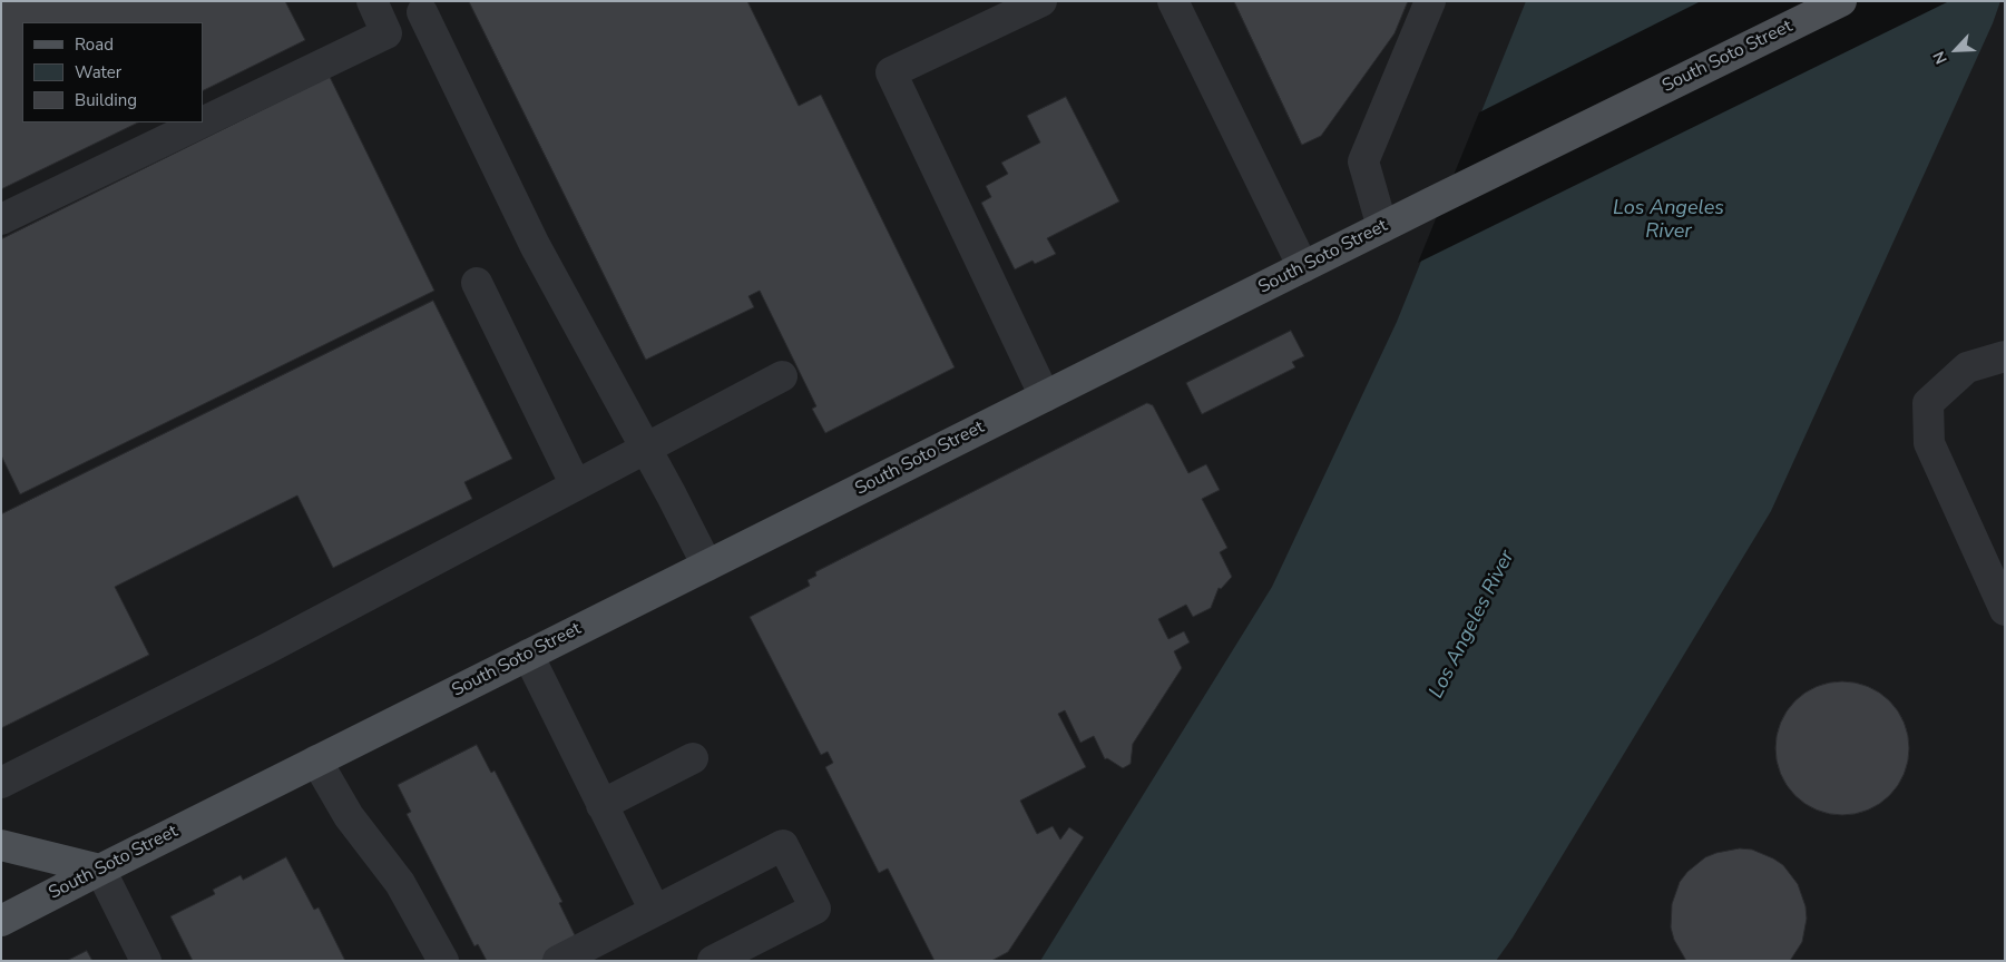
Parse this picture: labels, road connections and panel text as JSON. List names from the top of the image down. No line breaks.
{"streets":{"main road":["South Soto Street"]},"water":["Los Angeles River"],"legend":["Road","Water","Building"],"north":"bottom left"}
